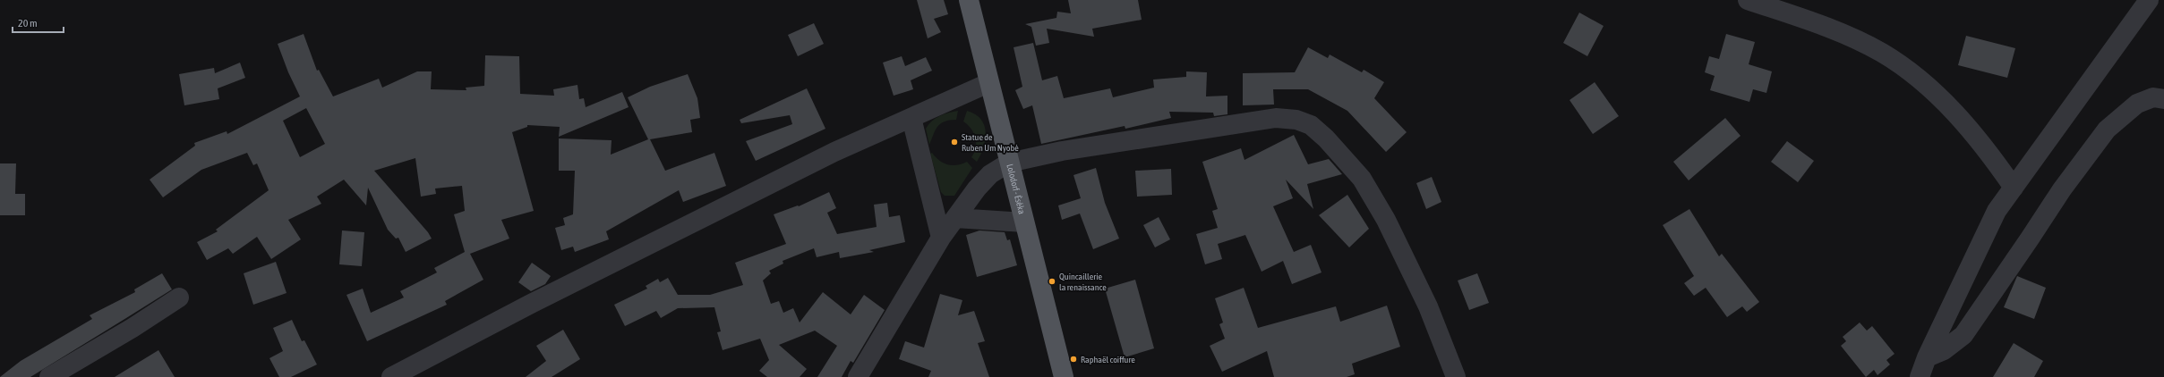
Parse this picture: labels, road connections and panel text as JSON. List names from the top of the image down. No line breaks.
{"streets":{"main road":["Lolodorf - Éséka"]},"places":["Statue de Ruben Um Nyobè","Quincaillerie la renaissance","Raphaël coiffure"],"scale_bar":"20 m"}
